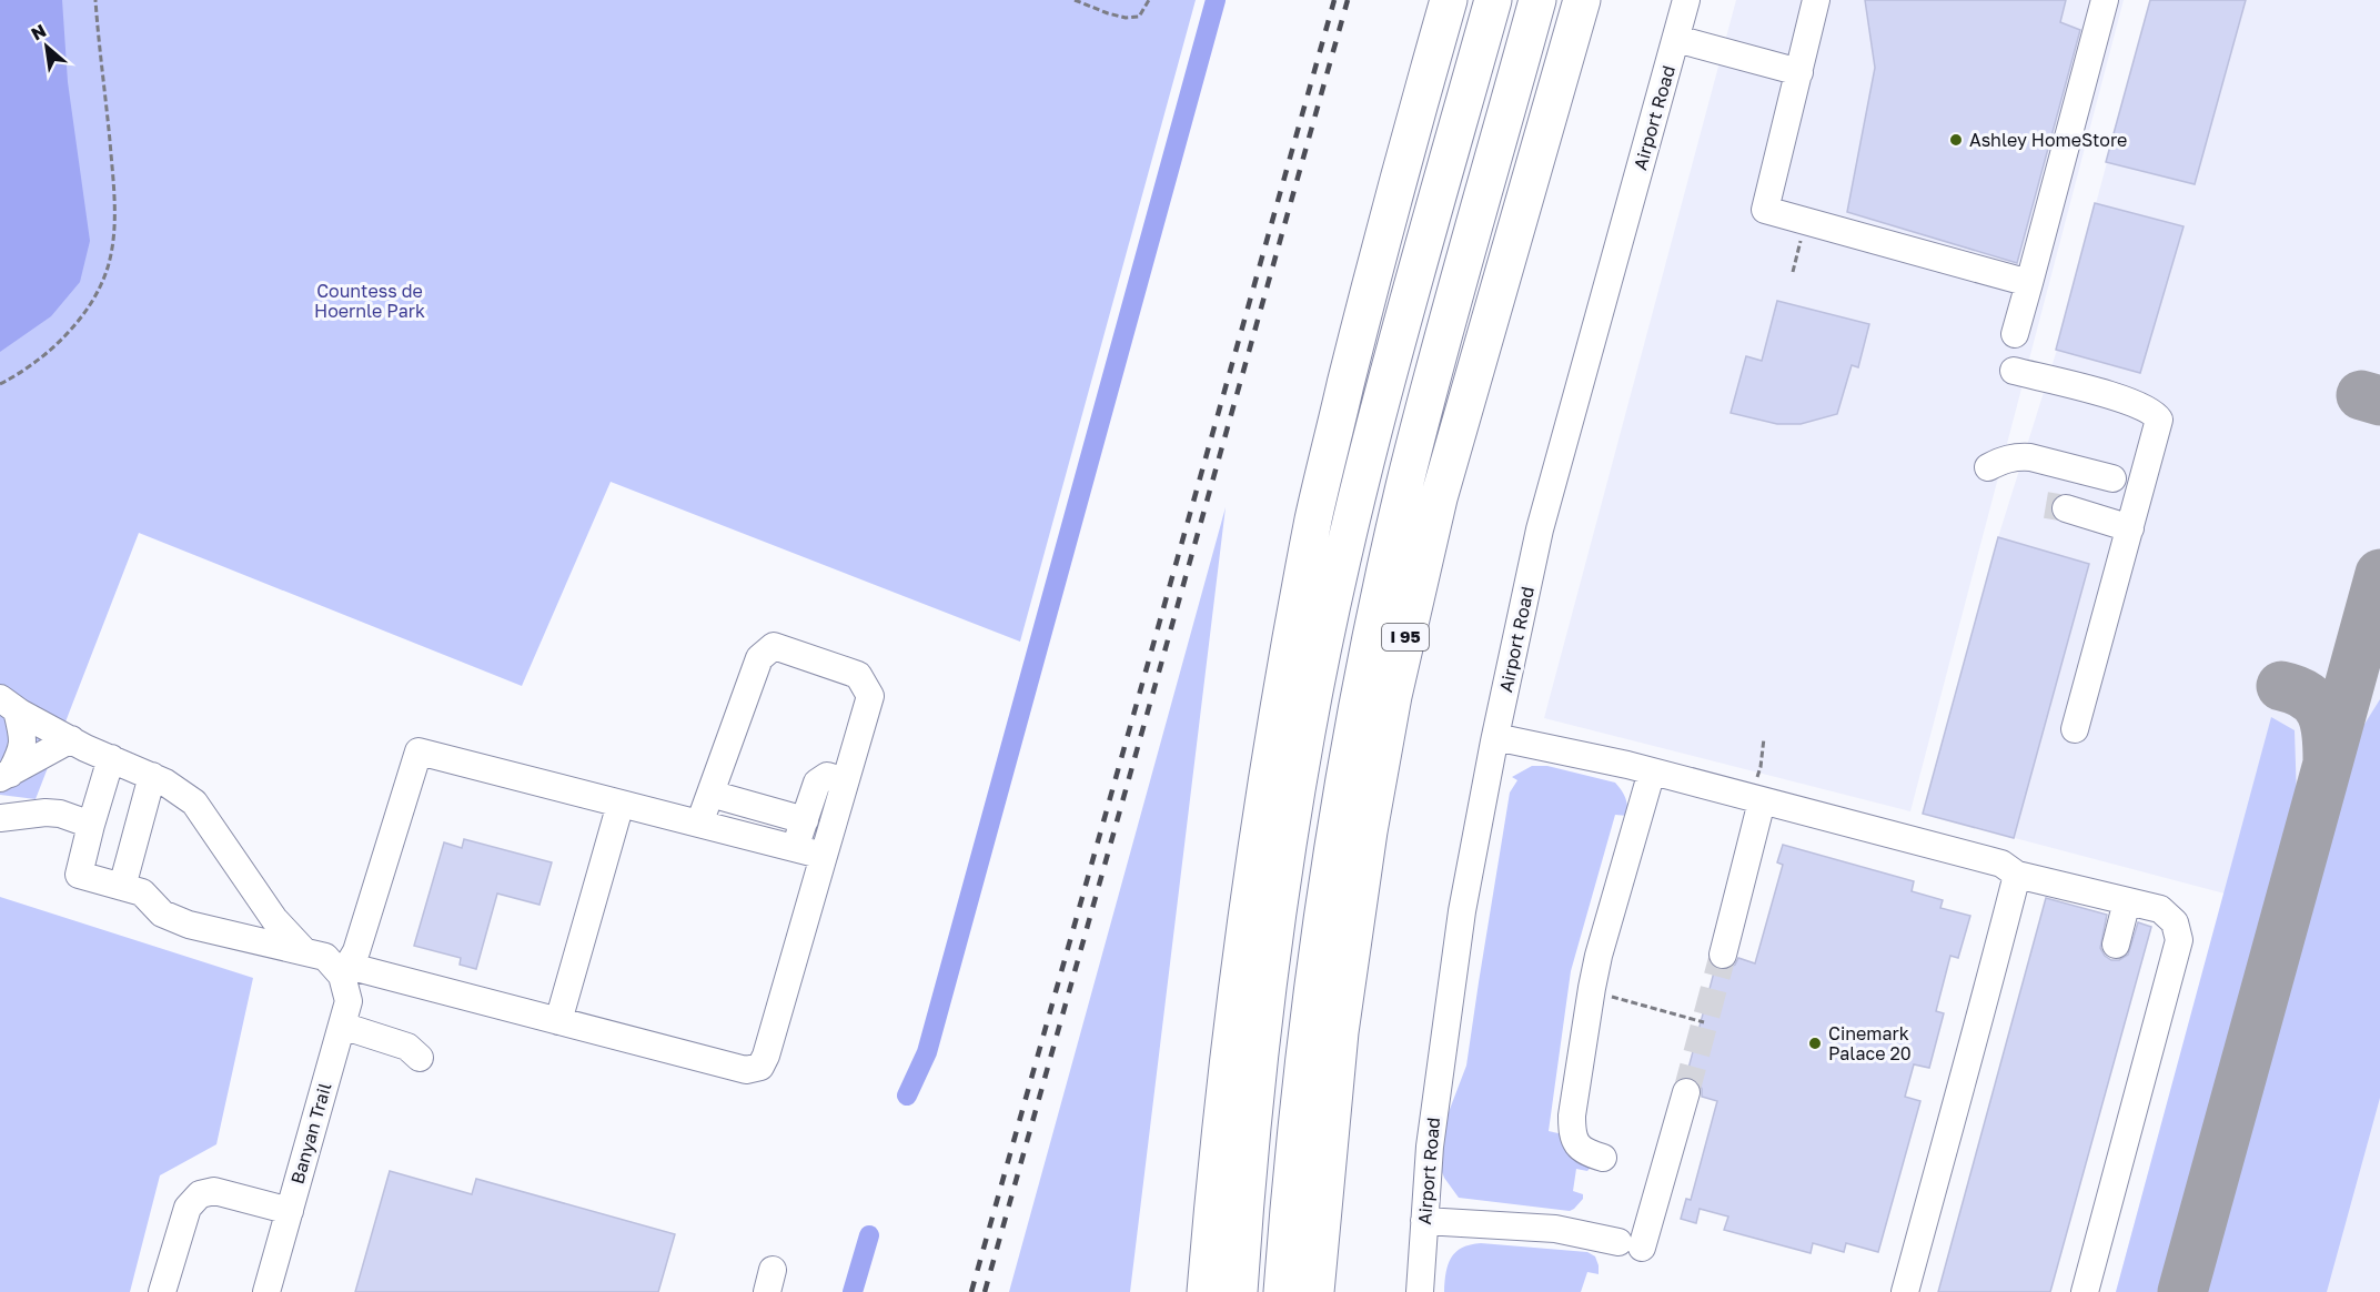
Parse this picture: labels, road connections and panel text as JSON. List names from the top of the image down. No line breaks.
{"streets":{"highway":["I 95"],"street":["Airport Road","Banyan Trail"]},"parks":["Countess de Hoernle Park"],"places":["Ashley HomeStore","Cinemark Palace 20"],"north":"top left"}
